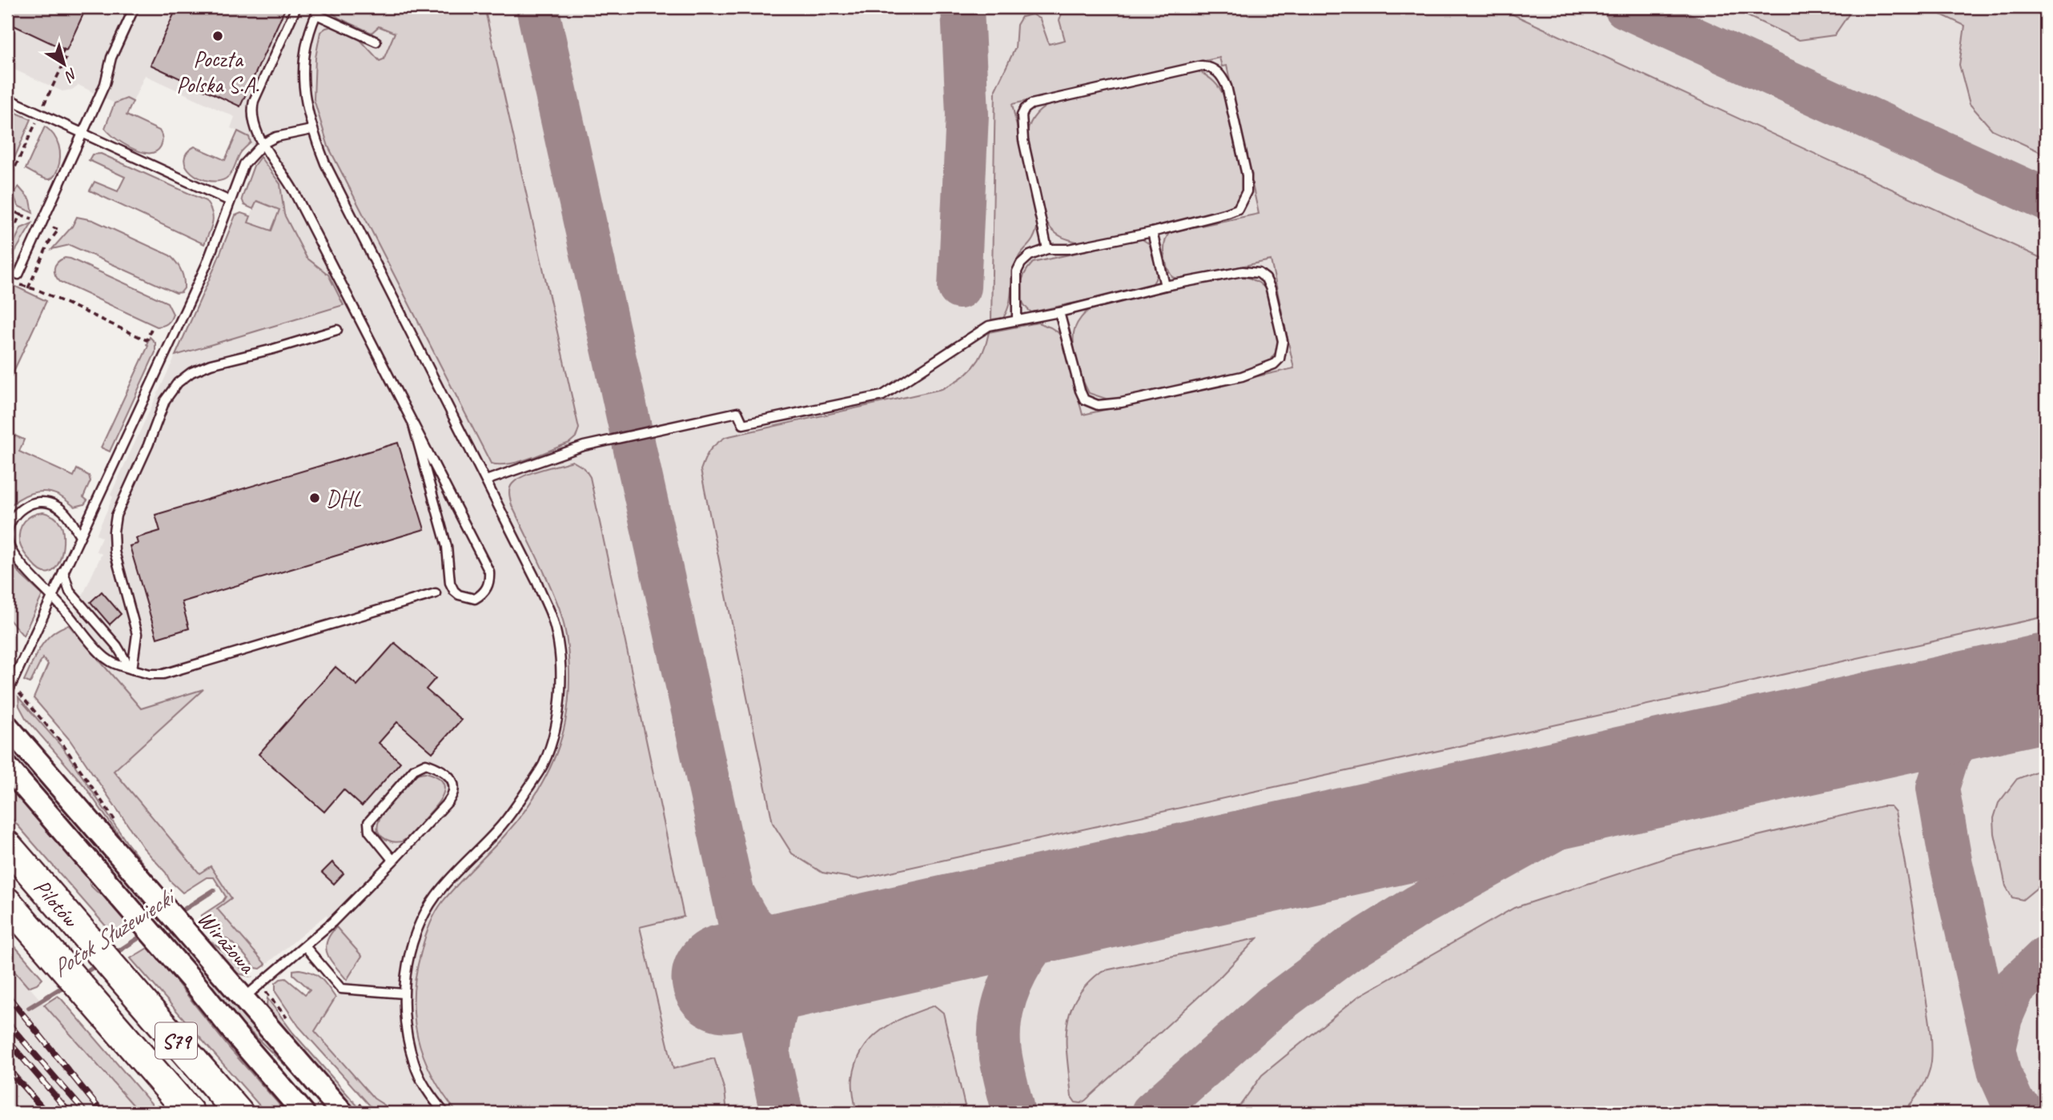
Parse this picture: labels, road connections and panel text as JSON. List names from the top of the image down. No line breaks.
{"streets":{"highway":["Pilotów","S79"],"main road":["Wirażowa"]},"water":["Potok Służewiecki"],"places":["Poczta Polska S.A.","DHL"],"north":"bottom right"}
